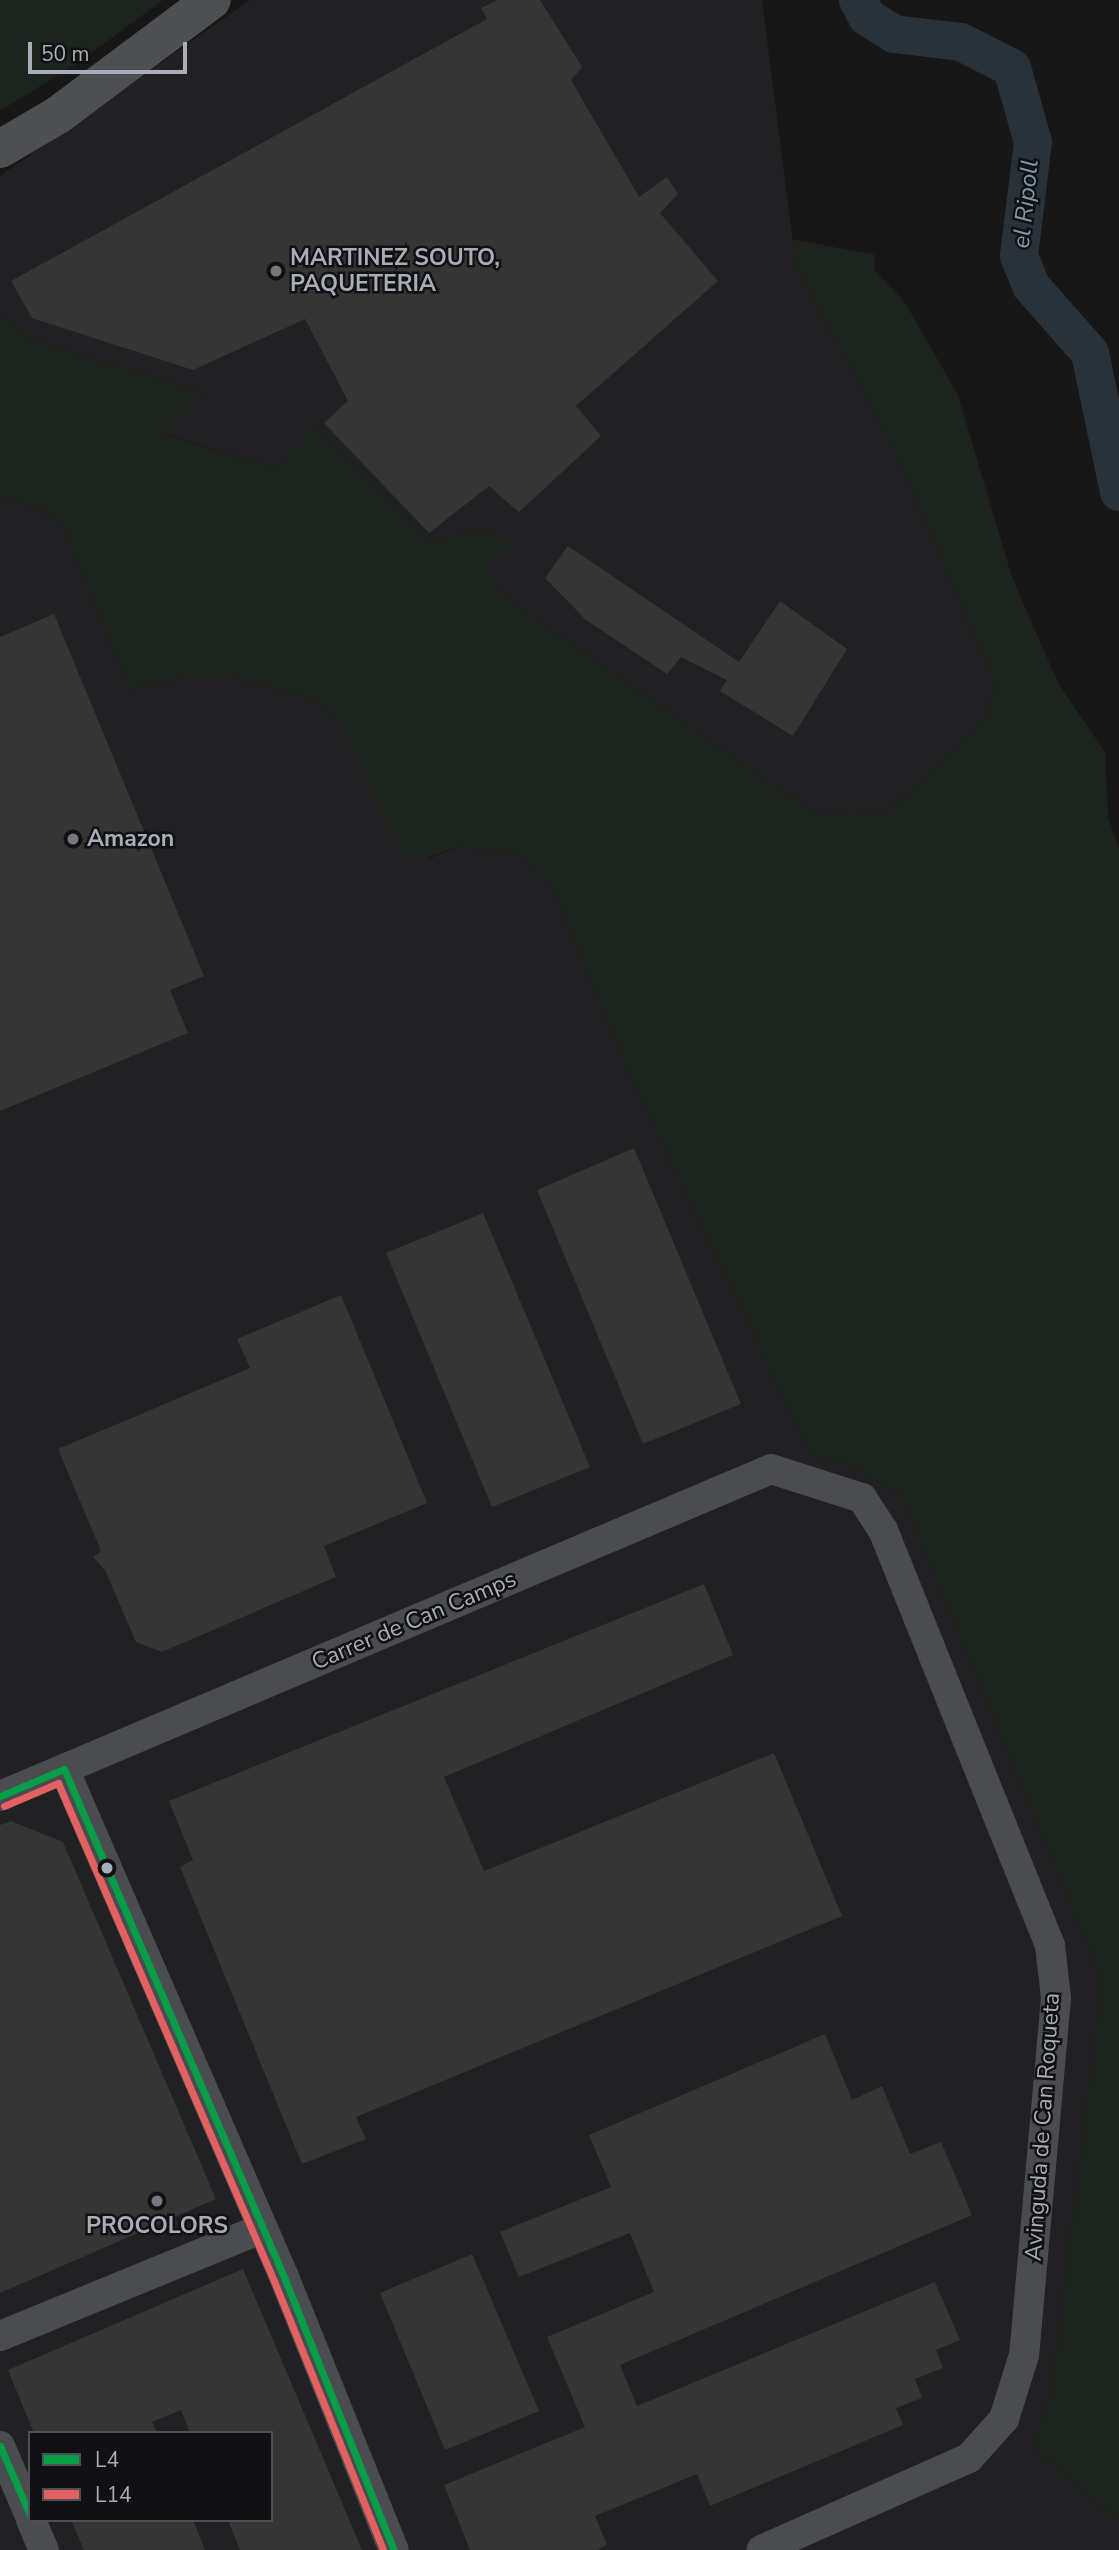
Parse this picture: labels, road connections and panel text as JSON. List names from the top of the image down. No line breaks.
{"streets":{"street":["Carrer de Can Camps","Avinguda de Can Roqueta"]},"crossings":[["Carrer de Can Camps","Avinguda de Can Roqueta"]],"water":["el Ripoll"],"places":["MARTINEZ SOUTO, PAQUETERIA","Amazon","PROCOLORS"],"lines":["transit line L4","transit line L14"],"legend":["L4","L14"],"scale_bar":"50 m"}
